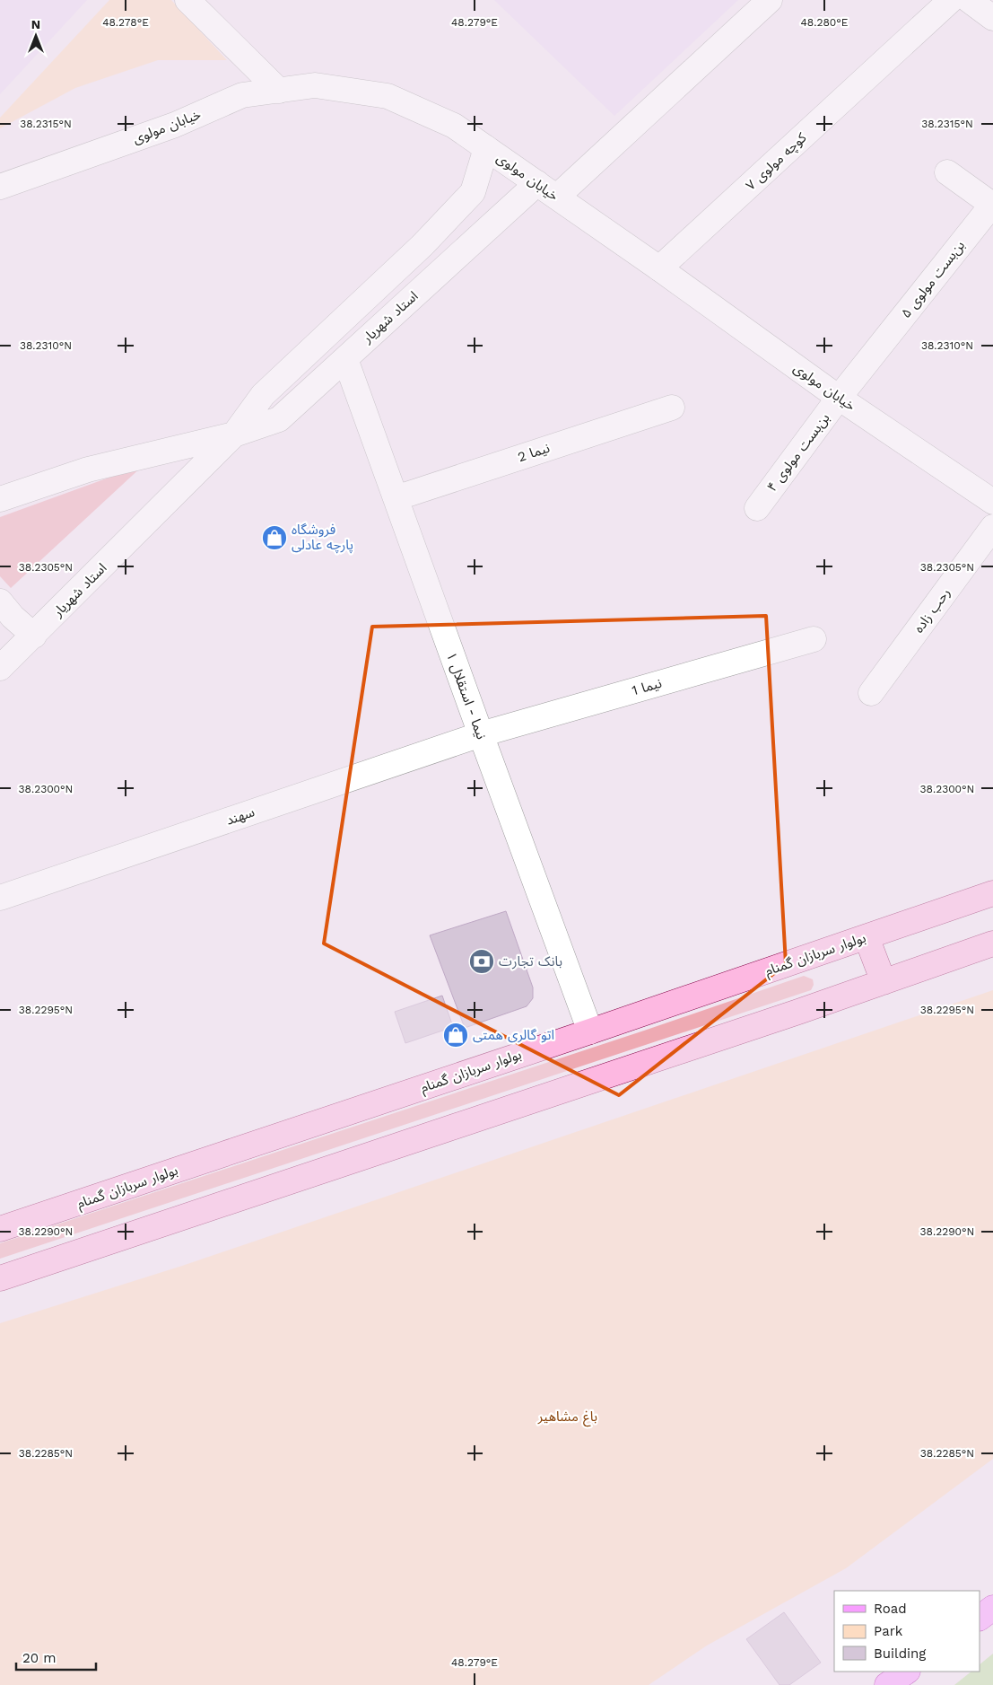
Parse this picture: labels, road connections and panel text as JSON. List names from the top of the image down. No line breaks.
{"streets":{"main road":["بولوار سربازان گمنام"],"street":["خیابان مولوی","کوچه مولوی ۷","بن‌بست مولوی ۵","استاد شهریار","نیما 2","بن‌بست مولوی ۴","رحب زاده","نیما 1","نیما - استقلال ۱","سهند"]},"crossings":[["خیابان مولوی","کوچه مولوی ۷"],["خیابان مولوی","بن‌بست مولوی ۵"],["خیابان مولوی","استاد شهریار"],["خیابان مولوی","بن‌بست مولوی ۴"],["بن‌بست مولوی ۵","بن‌بست مولوی ۴"],["استاد شهریار","نیما - استقلال ۱"],["نیما 2","نیما - استقلال ۱"],["نیما 1","نیما - استقلال ۱"],["نیما 1","سهند"],["نیما - استقلال ۱","سهند"],["نیما - استقلال ۱","بولوار سربازان گمنام"]],"parks":["باغ مشاهیر"],"places":{"shop":["فروشگاه پارچه عادلی","اتو گالری همتی"],"bank":["بانک تجارت"]},"legend":["Road","Park","Building"],"scale_bar":"20 m","north":"top","coordinates":["48.278°E","48.279°E","48.280°E","38.2315°N","38.2310°N","38.2305°N","38.2300°N","38.2295°N","38.2290°N","38.2285°N"]}
